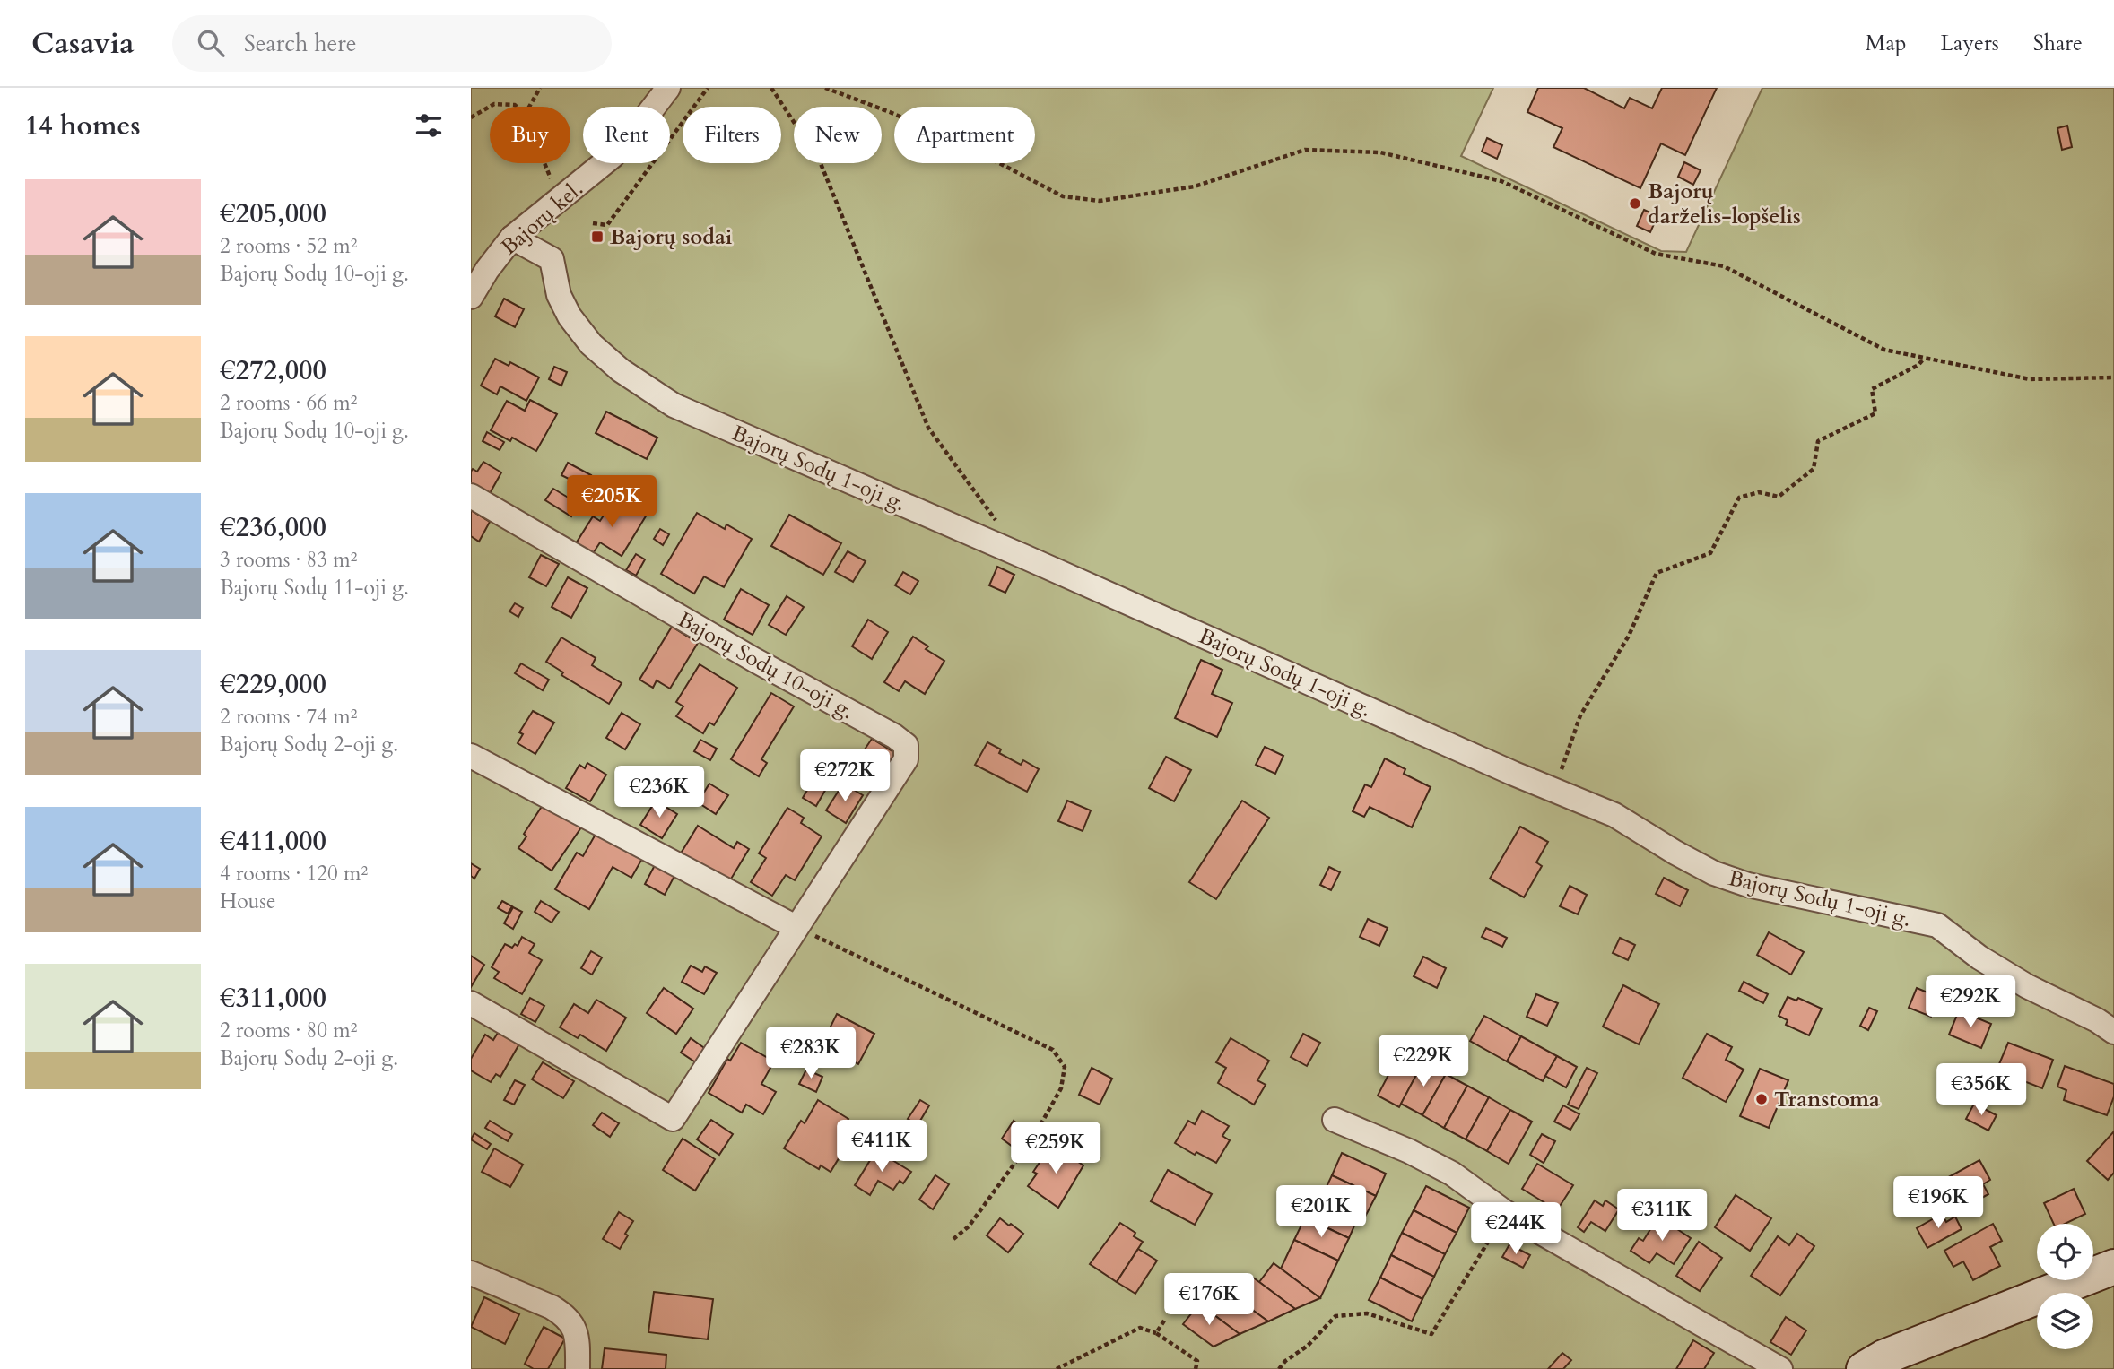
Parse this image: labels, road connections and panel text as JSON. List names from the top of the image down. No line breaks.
{"streets":{"street":["Bajorų kel.","Bajorų Sodų 1-oji g.","Bajorų Sodų 10-oji g."]},"crossings":[["Bajorų kel.","Bajorų Sodų 1-oji g."]],"places":{"other":["Bajorų darželis-lopšelis","Transtoma"],"transit":["Bajorų sodai"]},"page":{"header":"Casavia","search":"Search here","nav":["Map","Layers","Share"],"heading":"14 homes","chip":["Buy","Rent","Filters","New","Apartment"],"list":[{"name":"€205,000","note":"2 rooms · 52 m² · Bajorų Sodų 10-oji g."},{"name":"€272,000","note":"2 rooms · 66 m² · Bajorų Sodų 10-oji g."},{"name":"€236,000","note":"3 rooms · 83 m² · Bajorų Sodų 11-oji g."},{"name":"€229,000","note":"2 rooms · 74 m² · Bajorų Sodų 2-oji g."},{"name":"€411,000","note":"4 rooms · 120 m² · House"},{"name":"€311,000","note":"2 rooms · 80 m² · Bajorų Sodų 2-oji g."}],"price":["€205K","€272K","€236K","€292K","€283K","€229K","€356K","€411K","€259K","€196K","€201K","€311K","€244K","€176K"]}}
